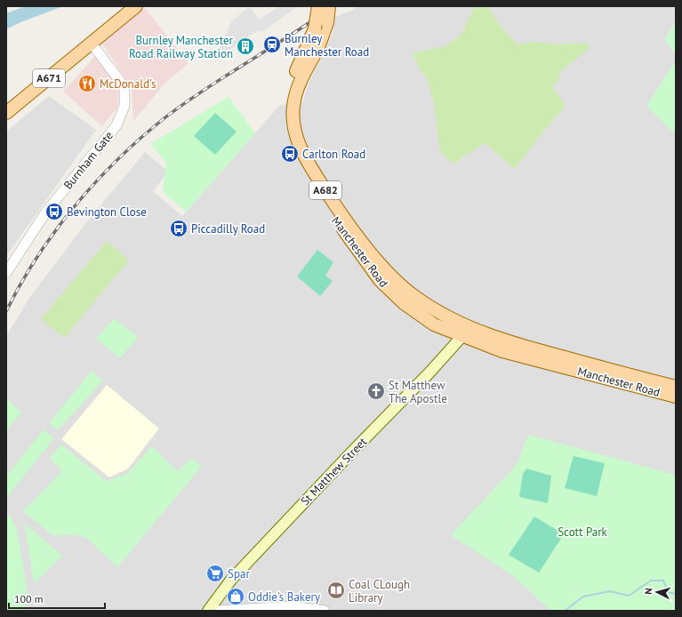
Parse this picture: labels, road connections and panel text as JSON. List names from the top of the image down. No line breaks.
{"streets":{"main road":["A671","A682","Manchester Road","St Matthew Street"],"street":["Burnham Gate"]},"crossings":[["A671","Burnham Gate"],["Manchester Road","St Matthew Street"]],"parks":["Scott Park"],"places":{"station":["Burnley Manchester Road"],"building":["Burnley Manchester Road Railway Station"],"restaurant":["McDonald's"],"bus stop":["Carlton Road","Bevington Close","Piccadilly Road"],"church":["St Matthew The Apostle"],"supermarket":["Spar"],"library":["Coal CLough Library"],"shop":["Oddie's Bakery"]},"scale_bar":"100 m","north":"left"}
